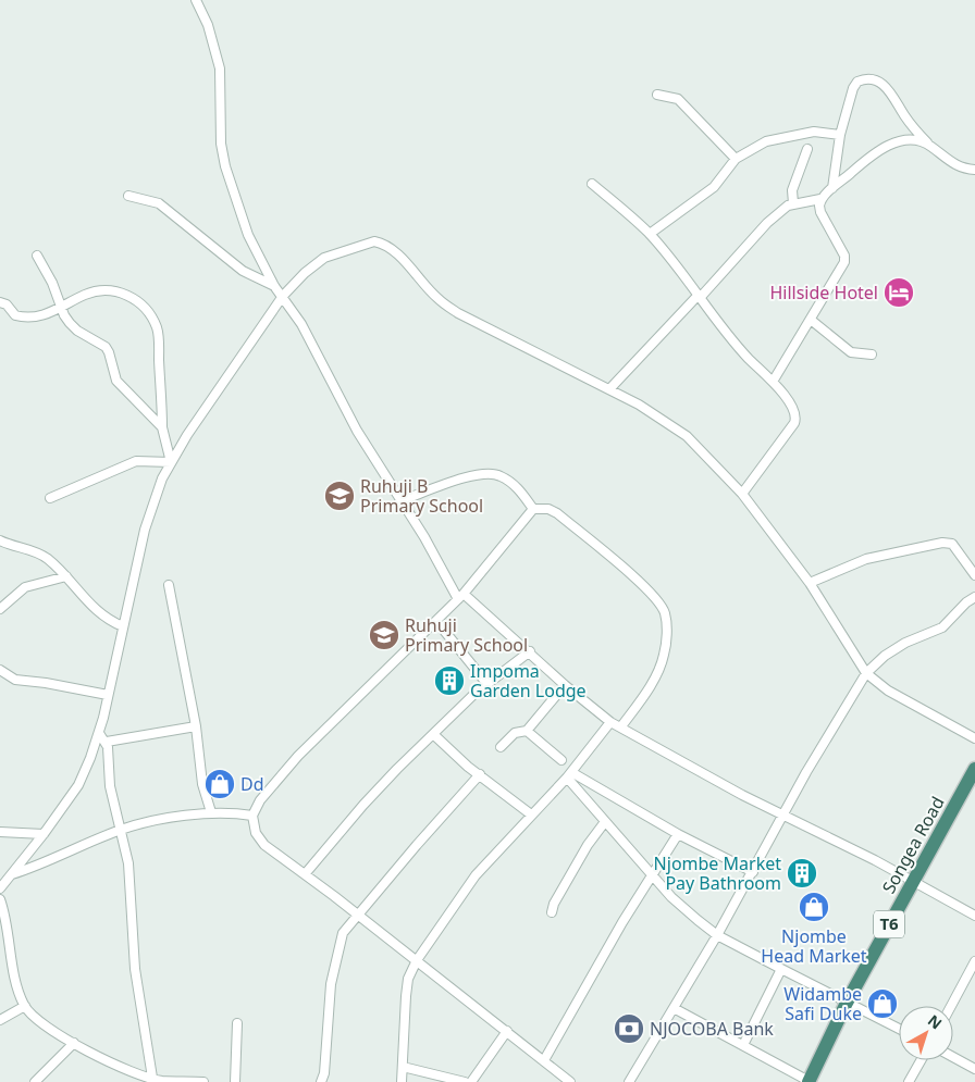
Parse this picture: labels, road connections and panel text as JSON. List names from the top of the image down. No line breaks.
{"streets":{"highway":["Songea Road","T6"]},"places":{"hotel":["Hillside Hotel"],"school or university":["Ruhuji B Primary School","Ruhuji Primary School"],"building":["Impoma Garden Lodge","Njombe Market Pay Bathroom"],"shop":["Dd","Njombe Head Market","Widambe Safi Duke"],"bank":["NJOCOBA Bank"]},"north":"top right"}
